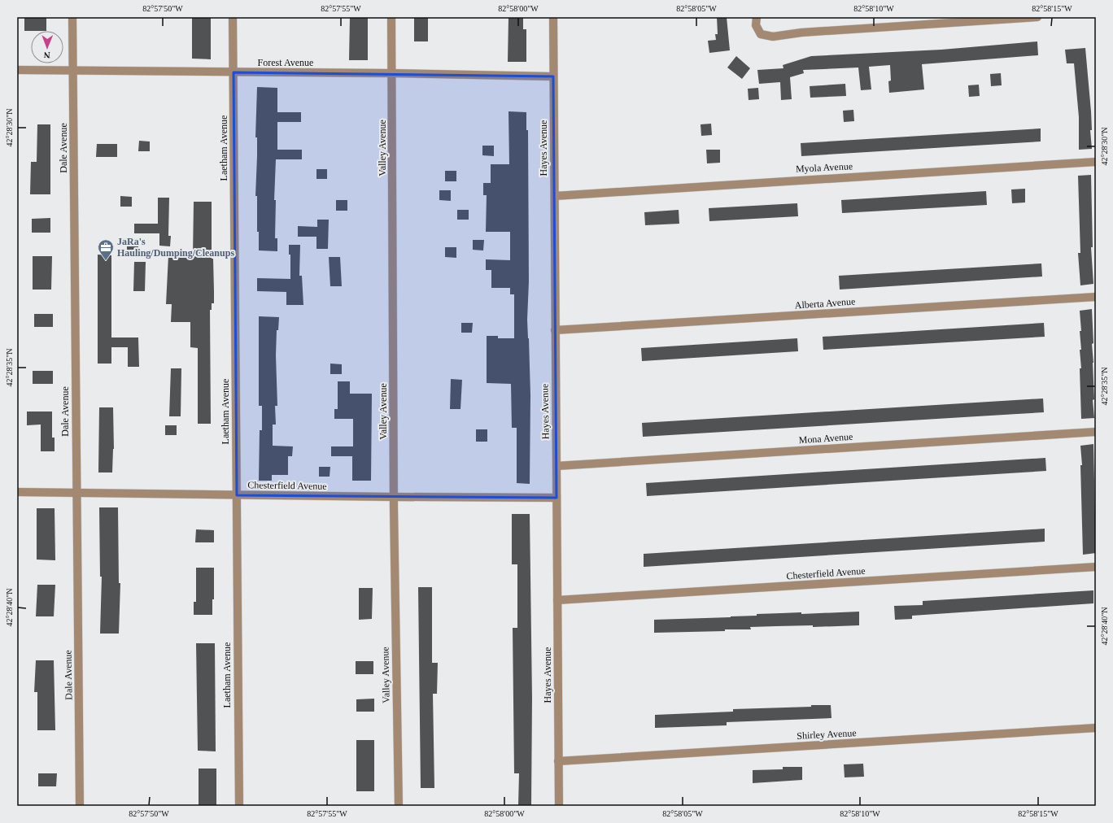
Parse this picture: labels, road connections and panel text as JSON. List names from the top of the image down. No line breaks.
{"streets":{"street":["Forest Avenue","Dale Avenue","Laetham Avenue","Valley Avenue","Hayes Avenue","Myola Avenue","Alberta Avenue","Mona Avenue","Chesterfield Avenue","Shirley Avenue"]},"crossings":[["Forest Avenue","Dale Avenue"],["Forest Avenue","Laetham Avenue"],["Forest Avenue","Valley Avenue"],["Forest Avenue","Hayes Avenue"],["Dale Avenue","Chesterfield Avenue"],["Laetham Avenue","Chesterfield Avenue"],["Valley Avenue","Chesterfield Avenue"],["Hayes Avenue","Myola Avenue"],["Hayes Avenue","Alberta Avenue"],["Hayes Avenue","Mona Avenue"],["Hayes Avenue","Chesterfield Avenue"],["Hayes Avenue","Shirley Avenue"]],"places":{"office":["JaRa's Hauling/Dumping/Cleanups"]},"north":"bottom","coordinates":["82°57'50\"W","82°57'55\"W","82°58'00\"W","82°58'05\"W","82°58'10\"W","82°58'15\"W","42°28'30\"N","42°28'35\"N","42°28'40\"N"]}
